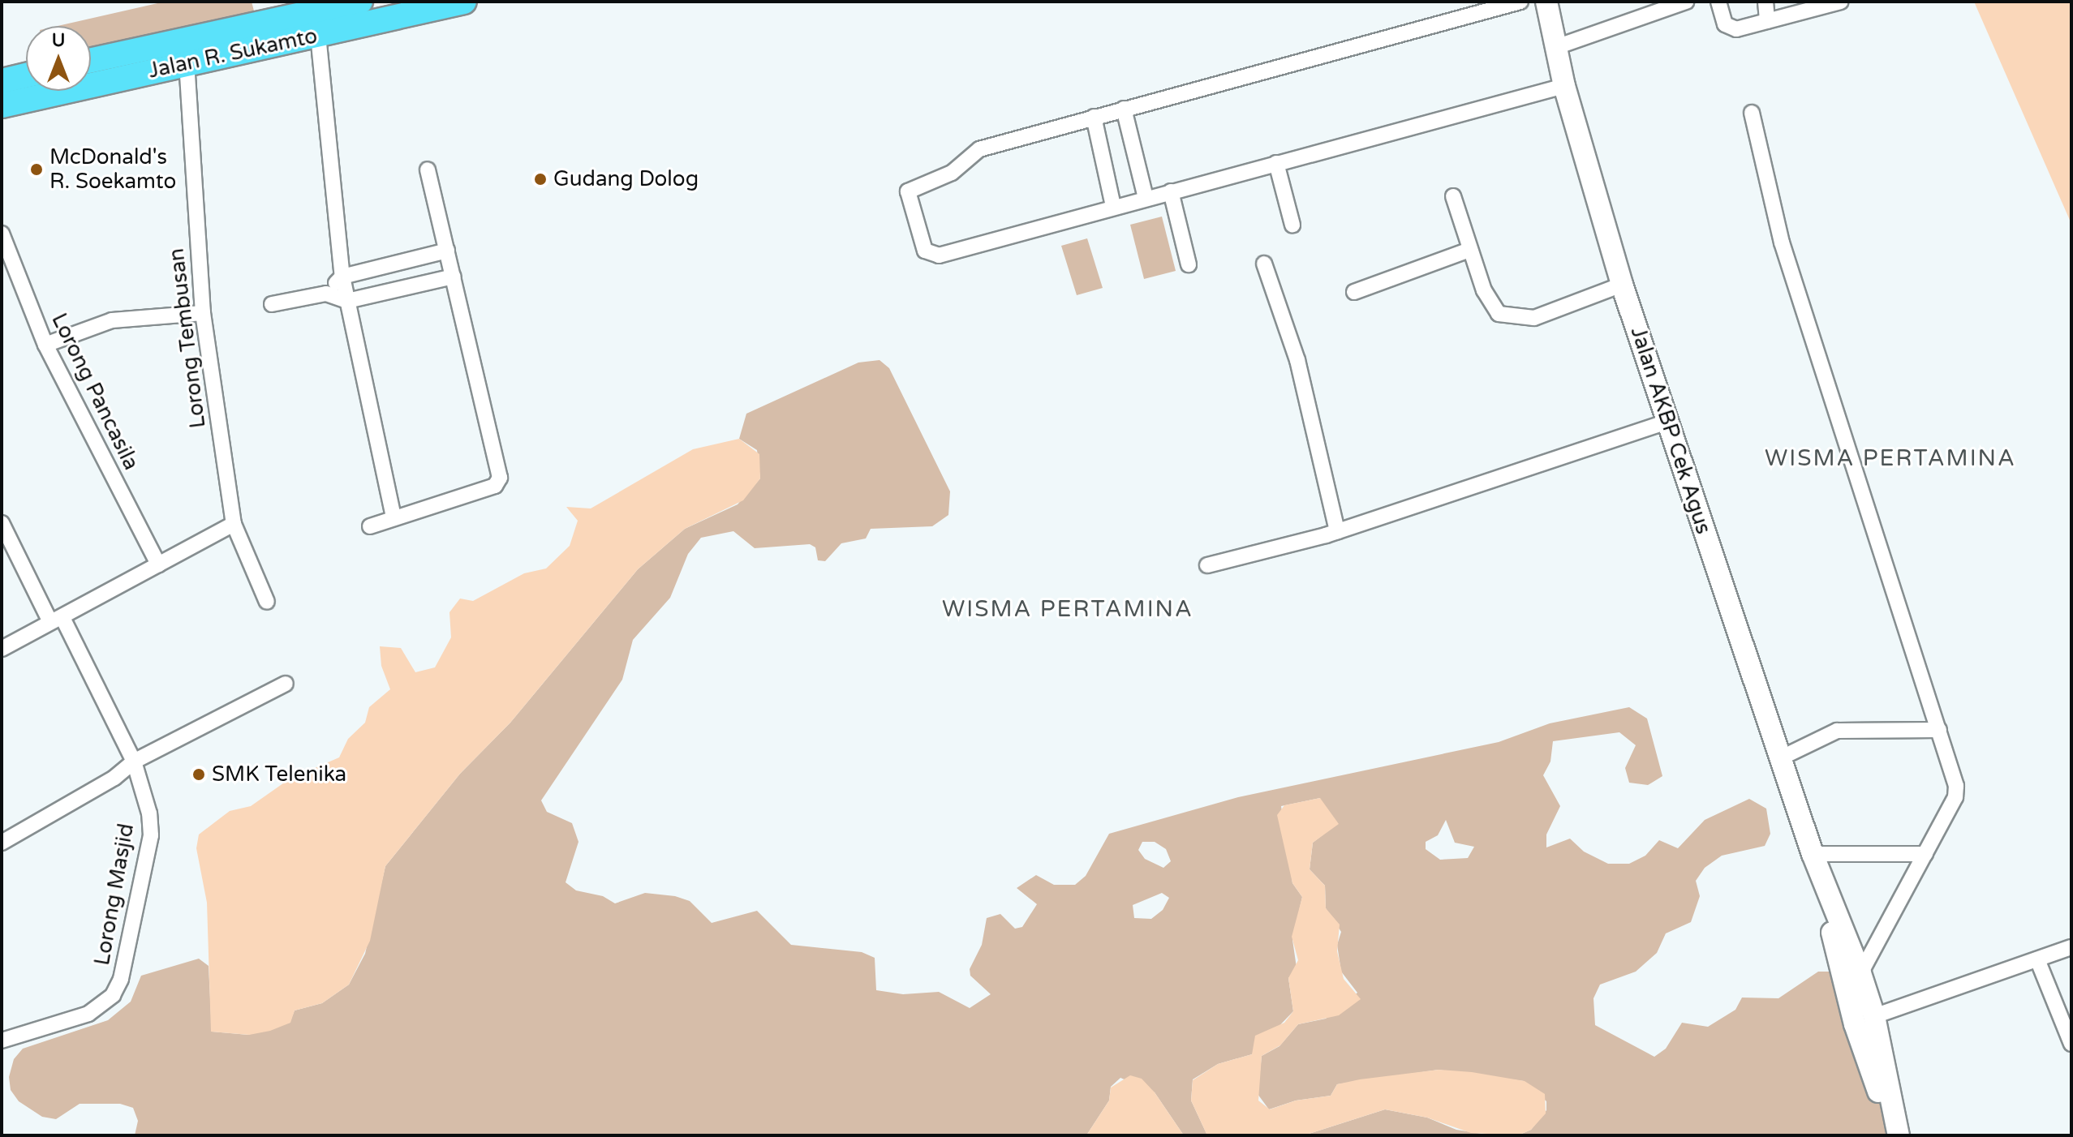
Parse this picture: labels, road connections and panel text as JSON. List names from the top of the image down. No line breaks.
{"streets":{"highway":["Jalan R. Sukamto"],"main road":["Jalan AKBP Cek Agus"],"street":["Lorong Tembusan","Lorong Pancasila","Lorong Masjid"]},"crossings":[["Jalan R. Sukamto","Lorong Tembusan"]],"districts":["WISMA PERTAMINA","WISMA PERTAMINA"],"places":["McDonald's R. Soekamto","Gudang Dolog","SMK Telenika"],"north":"top"}
